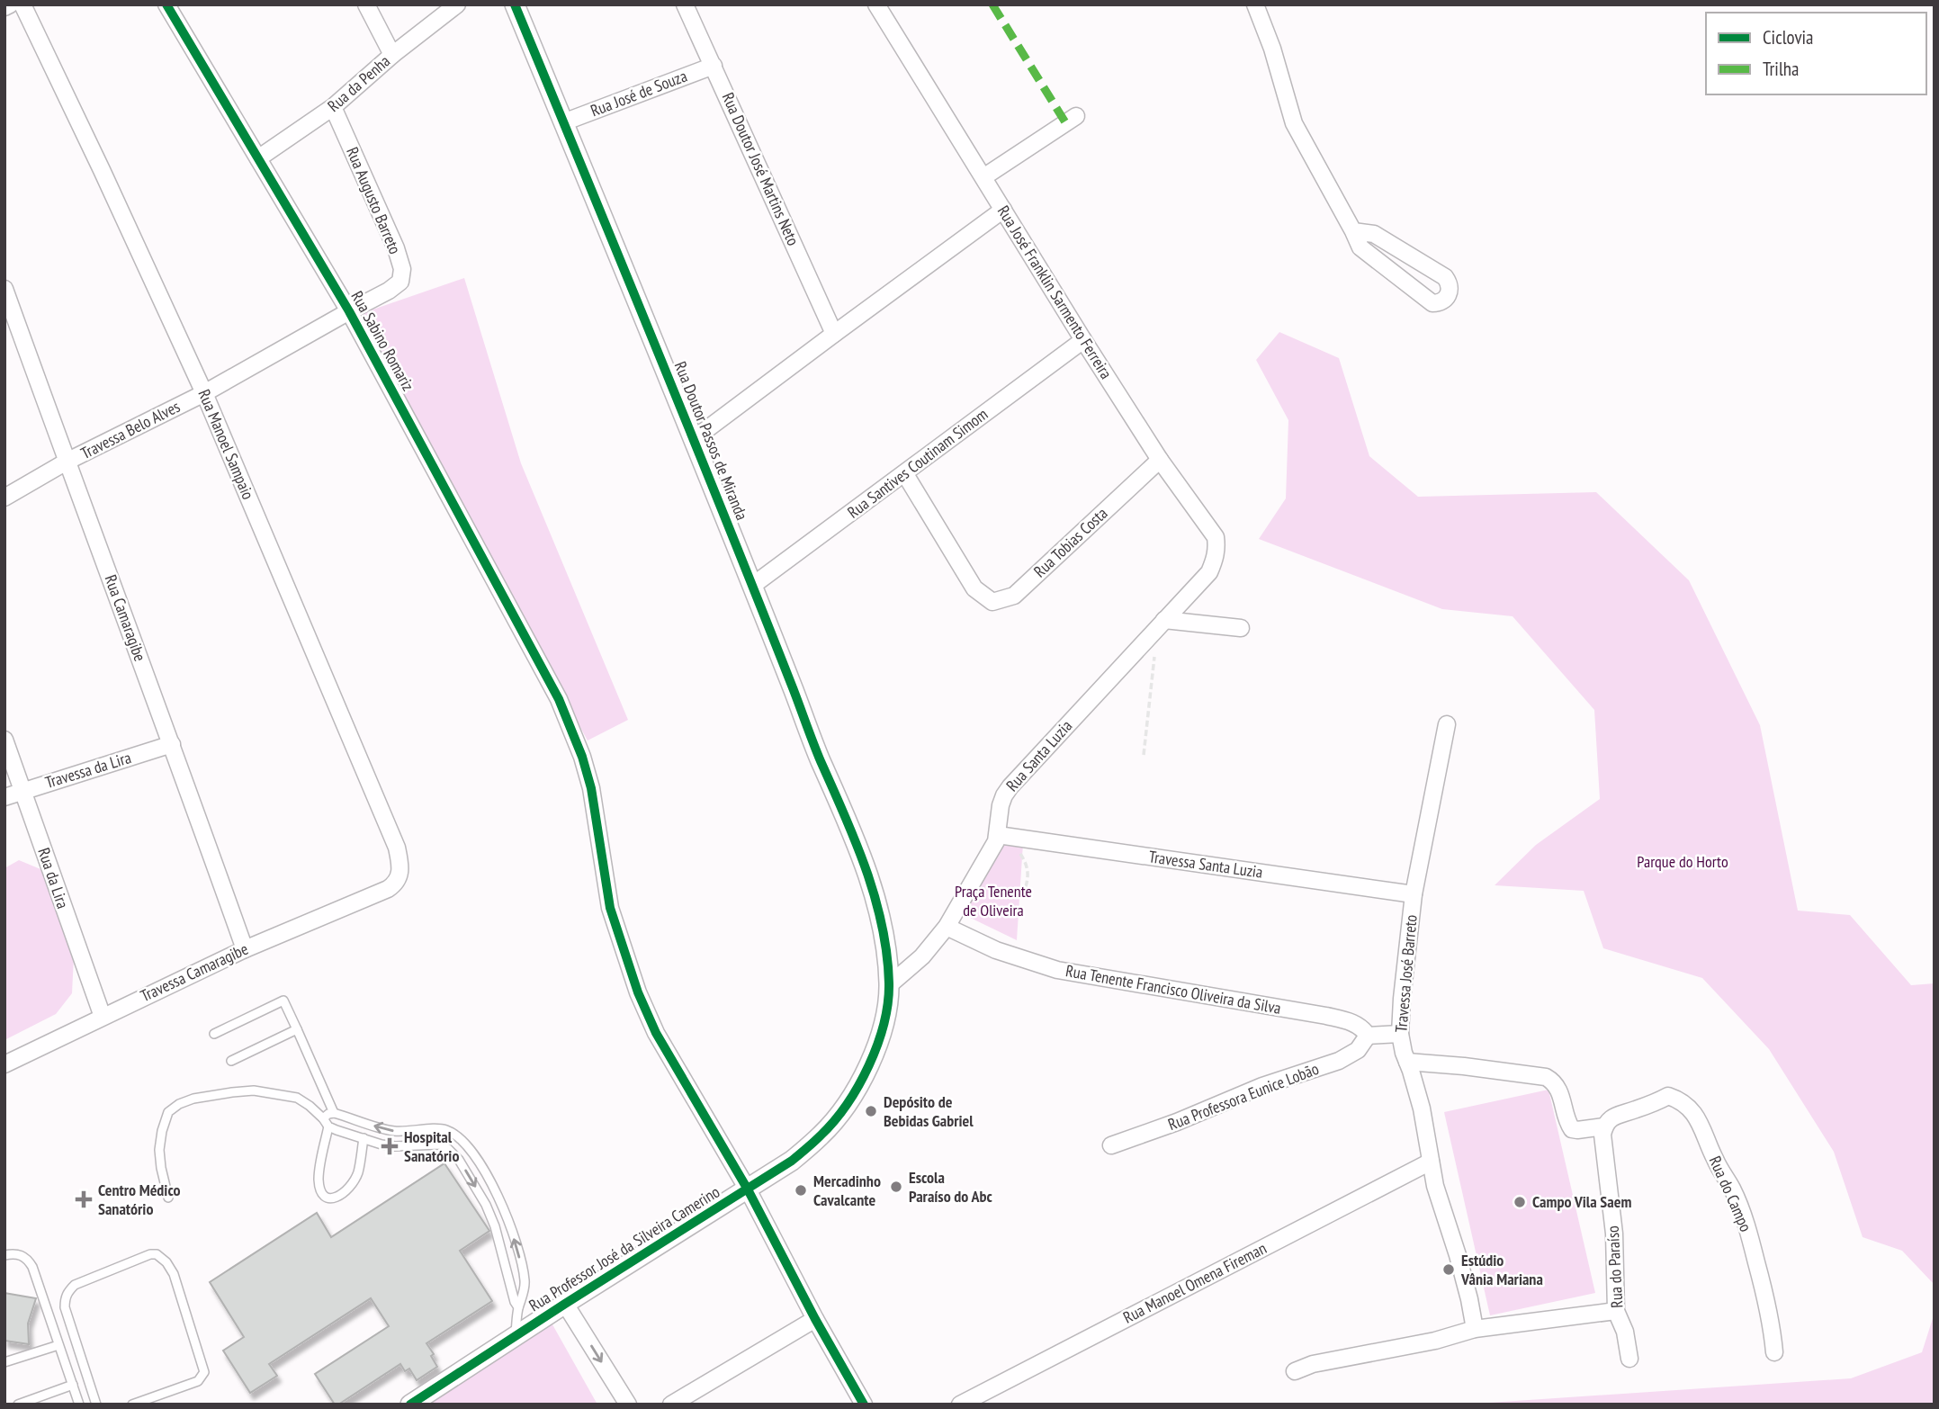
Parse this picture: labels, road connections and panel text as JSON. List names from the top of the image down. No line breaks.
{"streets":{"street":["Rua da Penha","Rua José de Souza","Rua Doutor José Martins Neto","Rua Augusto Barreto","Rua José Franklin Sarmento Ferreira","Rua Sabino Romariz","Travessa Belo Alves","Rua Doutor Passos de Miranda","Rua Manoel Sampaio","Rua Santives Coutinam Simom","Rua Tobias Costa","Rua Camaragibe","Rua Santa Luzia","Travessa da Lira","Travessa Santa Luzia","Rua da Lira","Travessa Camaragibe","Travessa José Barreto","Rua Tenente Francisco Oliveira da Silva","Rua Professora Eunice Lobão","Rua do Campo","Rua Professor José da Silveira Camerino","Rua do Paraíso","Rua Manoel Omena Fireman"]},"crossings":[["Rua da Penha","Rua Augusto Barreto"],["Rua da Penha","Rua Sabino Romariz"],["Rua José de Souza","Rua Doutor José Martins Neto"],["Rua José de Souza","Rua Doutor Passos de Miranda"],["Rua Augusto Barreto","Travessa Belo Alves"],["Rua José Franklin Sarmento Ferreira","Rua Santives Coutinam Simom"],["Rua José Franklin Sarmento Ferreira","Rua Tobias Costa"],["Rua José Franklin Sarmento Ferreira","Rua Santa Luzia"],["Rua Sabino Romariz","Travessa Belo Alves"],["Rua Sabino Romariz","Rua Professor José da Silveira Camerino"],["Travessa Belo Alves","Rua Manoel Sampaio"],["Travessa Belo Alves","Rua Camaragibe"],["Rua Doutor Passos de Miranda","Rua Santives Coutinam Simom"],["Rua Doutor Passos de Miranda","Rua Professor José da Silveira Camerino"],["Rua Manoel Sampaio","Travessa Camaragibe"],["Rua Santives Coutinam Simom","Rua Tobias Costa"],["Rua Camaragibe","Travessa da Lira"],["Rua Camaragibe","Travessa Camaragibe"],["Rua Santa Luzia","Travessa Santa Luzia"],["Rua Santa Luzia","Rua Tenente Francisco Oliveira da Silva"],["Rua Santa Luzia","Rua Professor José da Silveira Camerino"],["Travessa da Lira","Rua da Lira"],["Travessa Santa Luzia","Travessa José Barreto"],["Rua da Lira","Travessa Camaragibe"],["Travessa José Barreto","Rua Manoel Omena Fireman"],["Rua Tenente Francisco Oliveira da Silva","Rua Professora Eunice Lobão"],["Rua do Campo","Rua do Paraíso"]],"parks":["Parque do Horto","Praça Tenente de Oliveira"],"places":{"other":["Depósito de Bebidas Gabriel","Escola Paraíso do Abc","Mercadinho Cavalcante","Campo Vila Saem","Estúdio Vânia Mariana"],"health":["Hospital Sanatório","Centro Médico Sanatório"]},"legend":["Ciclovia","Trilha"]}
